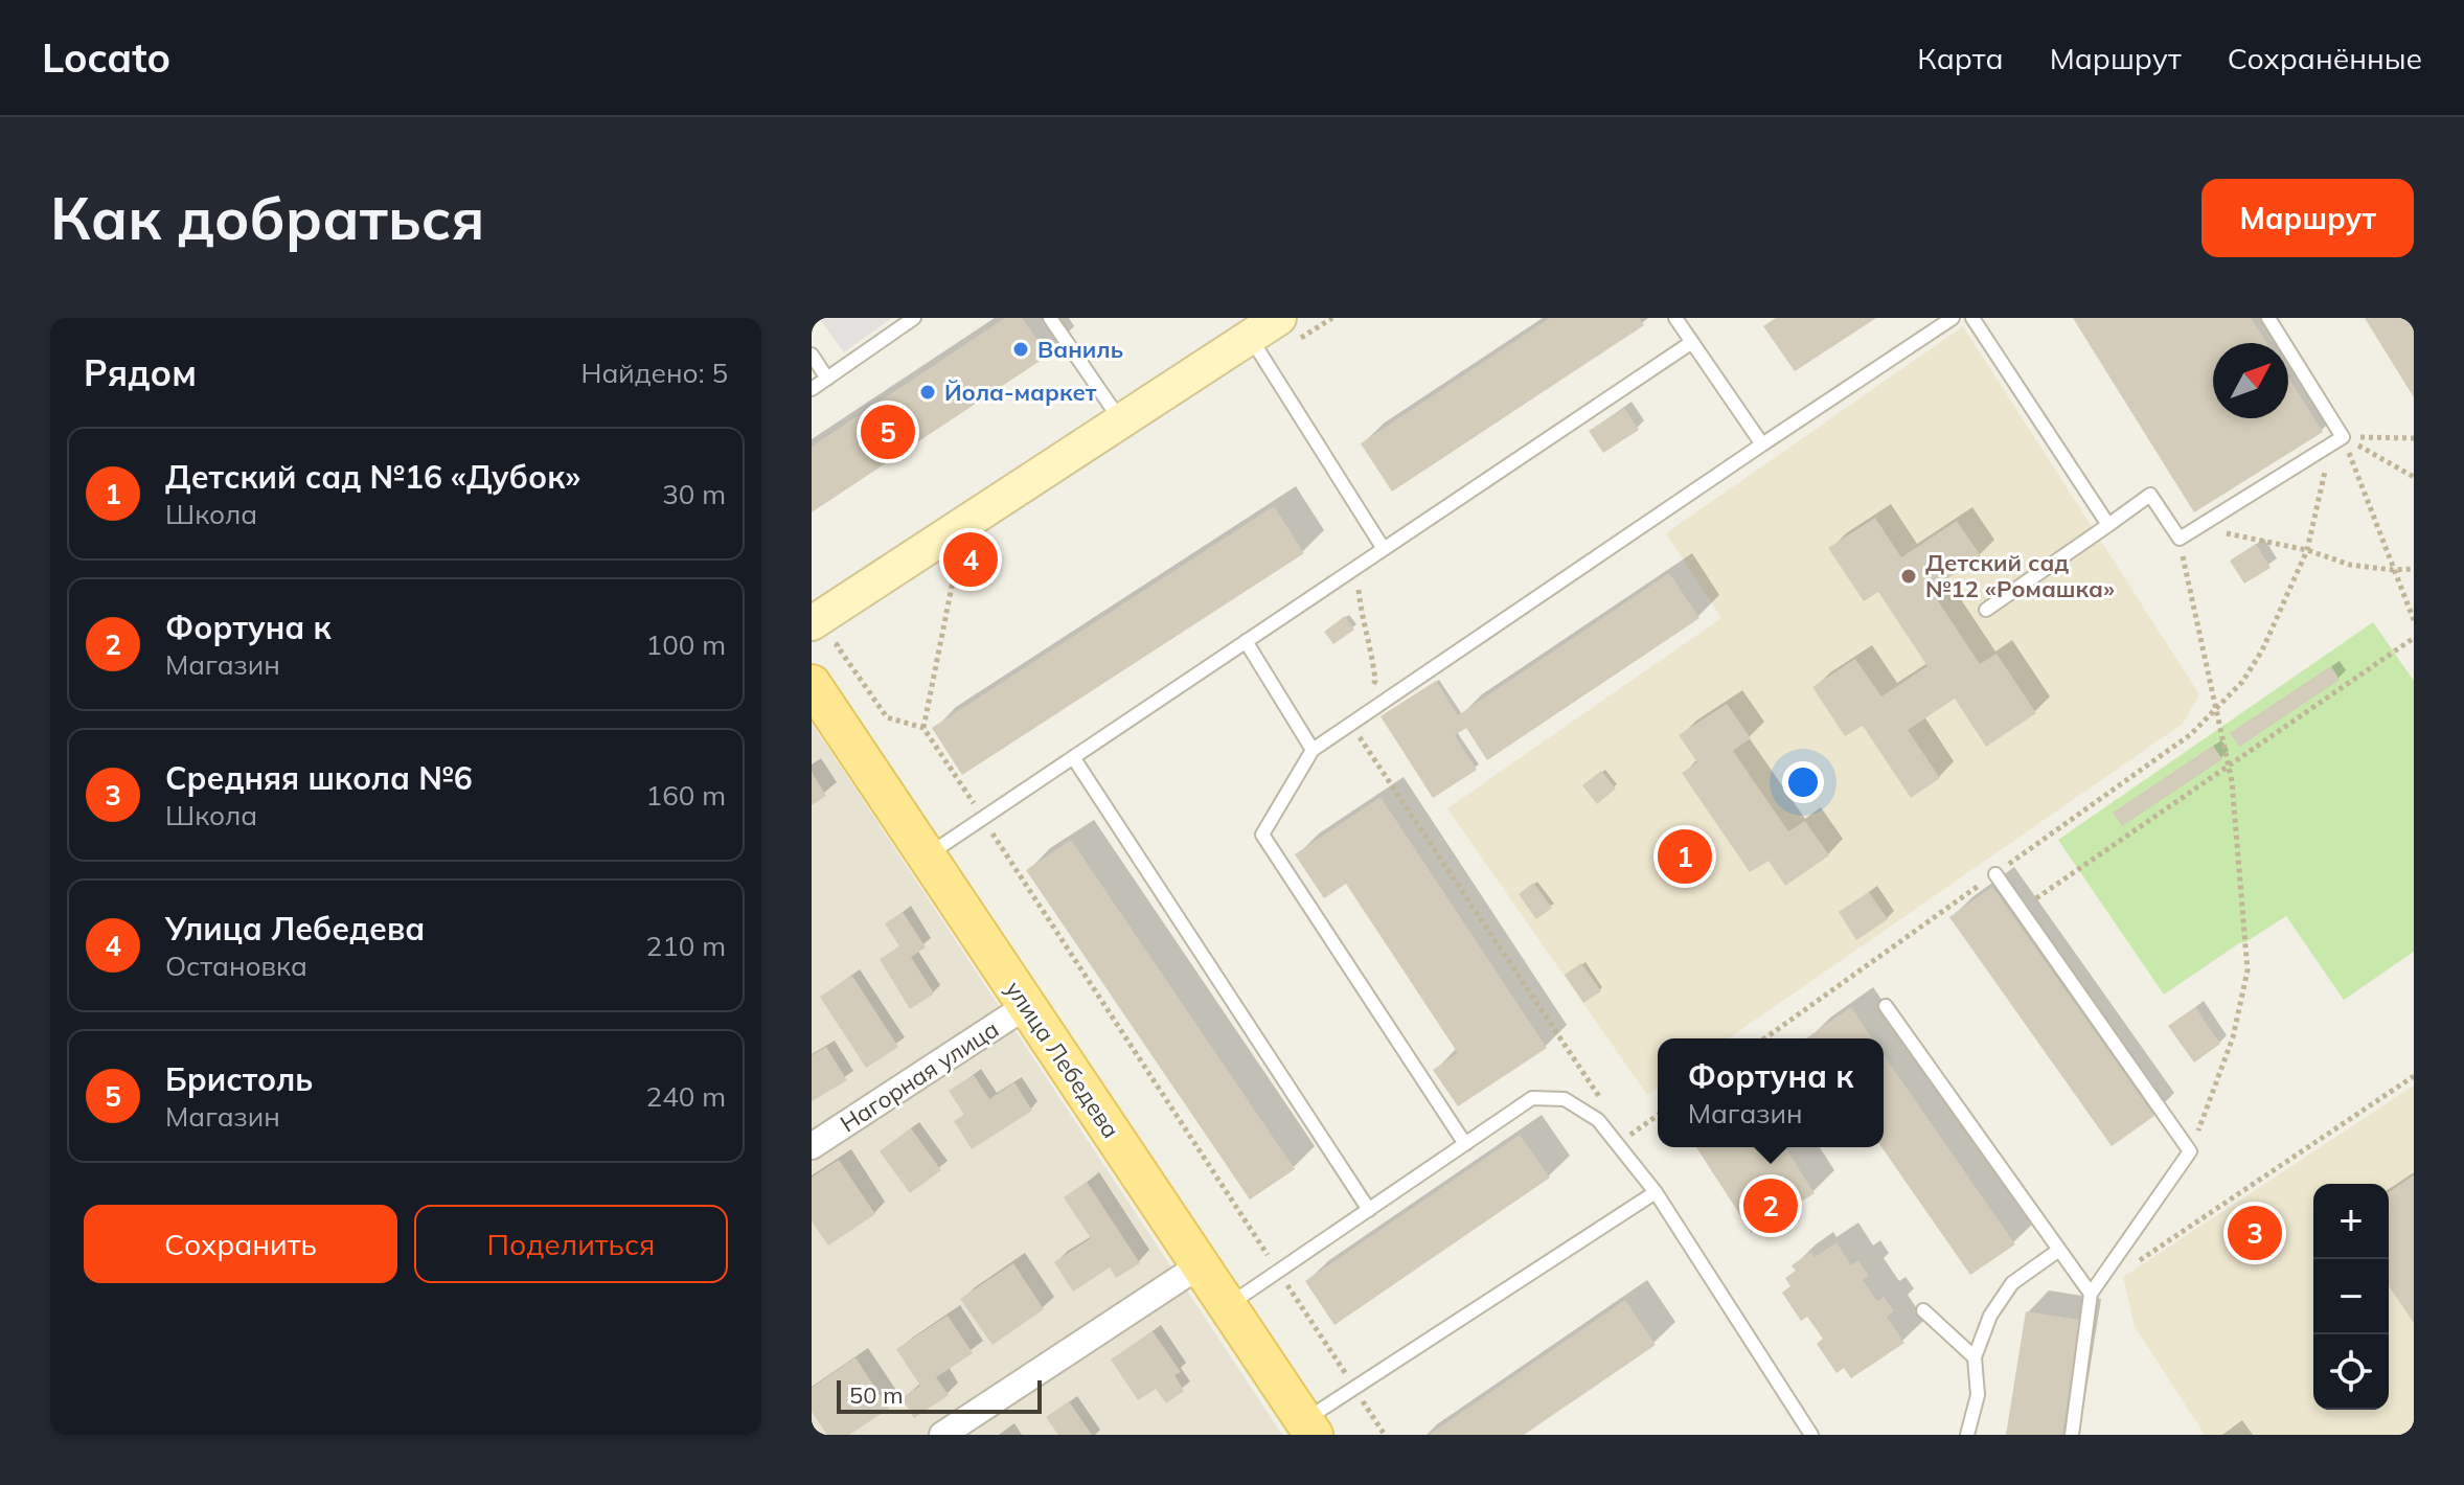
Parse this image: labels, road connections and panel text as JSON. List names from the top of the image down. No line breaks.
{"streets":{"main road":["улица Лебедева"],"street":["Нагорная улица"]},"crossings":[["улица Лебедева","Нагорная улица"]],"places":["Ваниль","Йола-маркет","Детский сад №12 «Ромашка»"],"scale_bar":"50 m","north":"top right","page":{"header":"Locato","nav":["Карта","Маршрут","Сохранённые"],"buttons":["Маршрут",["Сохранить","Поделиться"]],"title":"Как добраться","heading":["Рядом","Найдено: 5"],"pins":["5","4","1","2","3"],"list":[{"mark":"1","name":"Детский сад №16 «Дубок»","note":"Школа","value":"30 m"},{"mark":"2","name":"Фортуна к","note":"Магазин","value":"100 m"},{"mark":"3","name":"Средняя школа №6","note":"Школа","value":"160 m"},{"mark":"4","name":"Улица Лебедева","note":"Остановка","value":"210 m"},{"mark":"5","name":"Бристоль","note":"Магазин","value":"240 m"}],"popup":["Фортуна к","Магазин"],"map_buttons":["+","−"],"scale":"50 m"}}
